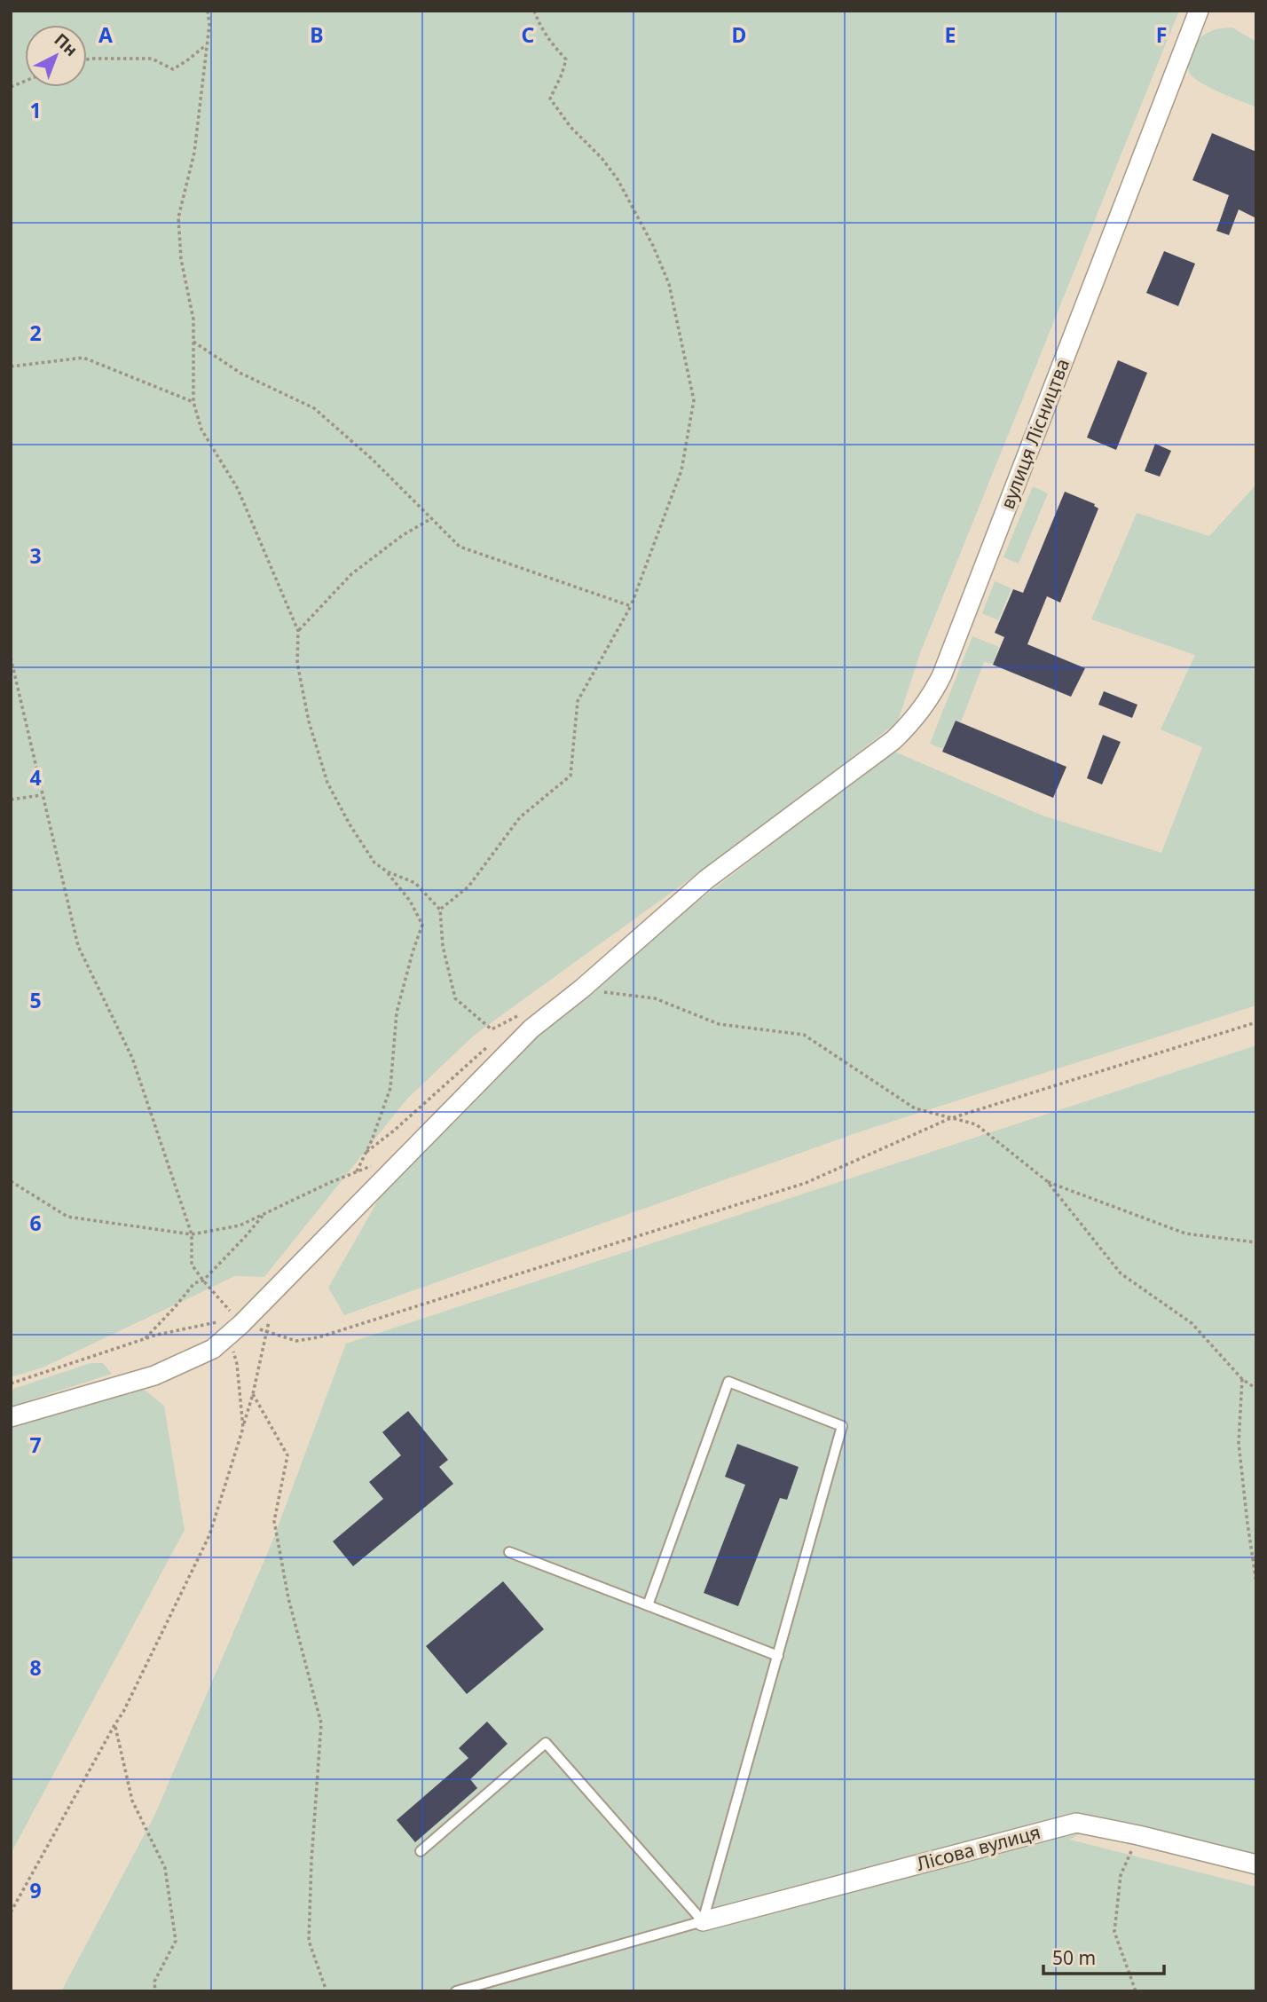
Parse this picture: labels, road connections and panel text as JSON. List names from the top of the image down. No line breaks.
{"streets":{"street":["вулиця Лісництва","Лісова вулиця"]},"scale_bar":"50 m","north":"top right","grid":{"columns":["A","B","C","D","E","F"],"rows":["1","2","3","4","5","6","7","8","9"]}}
